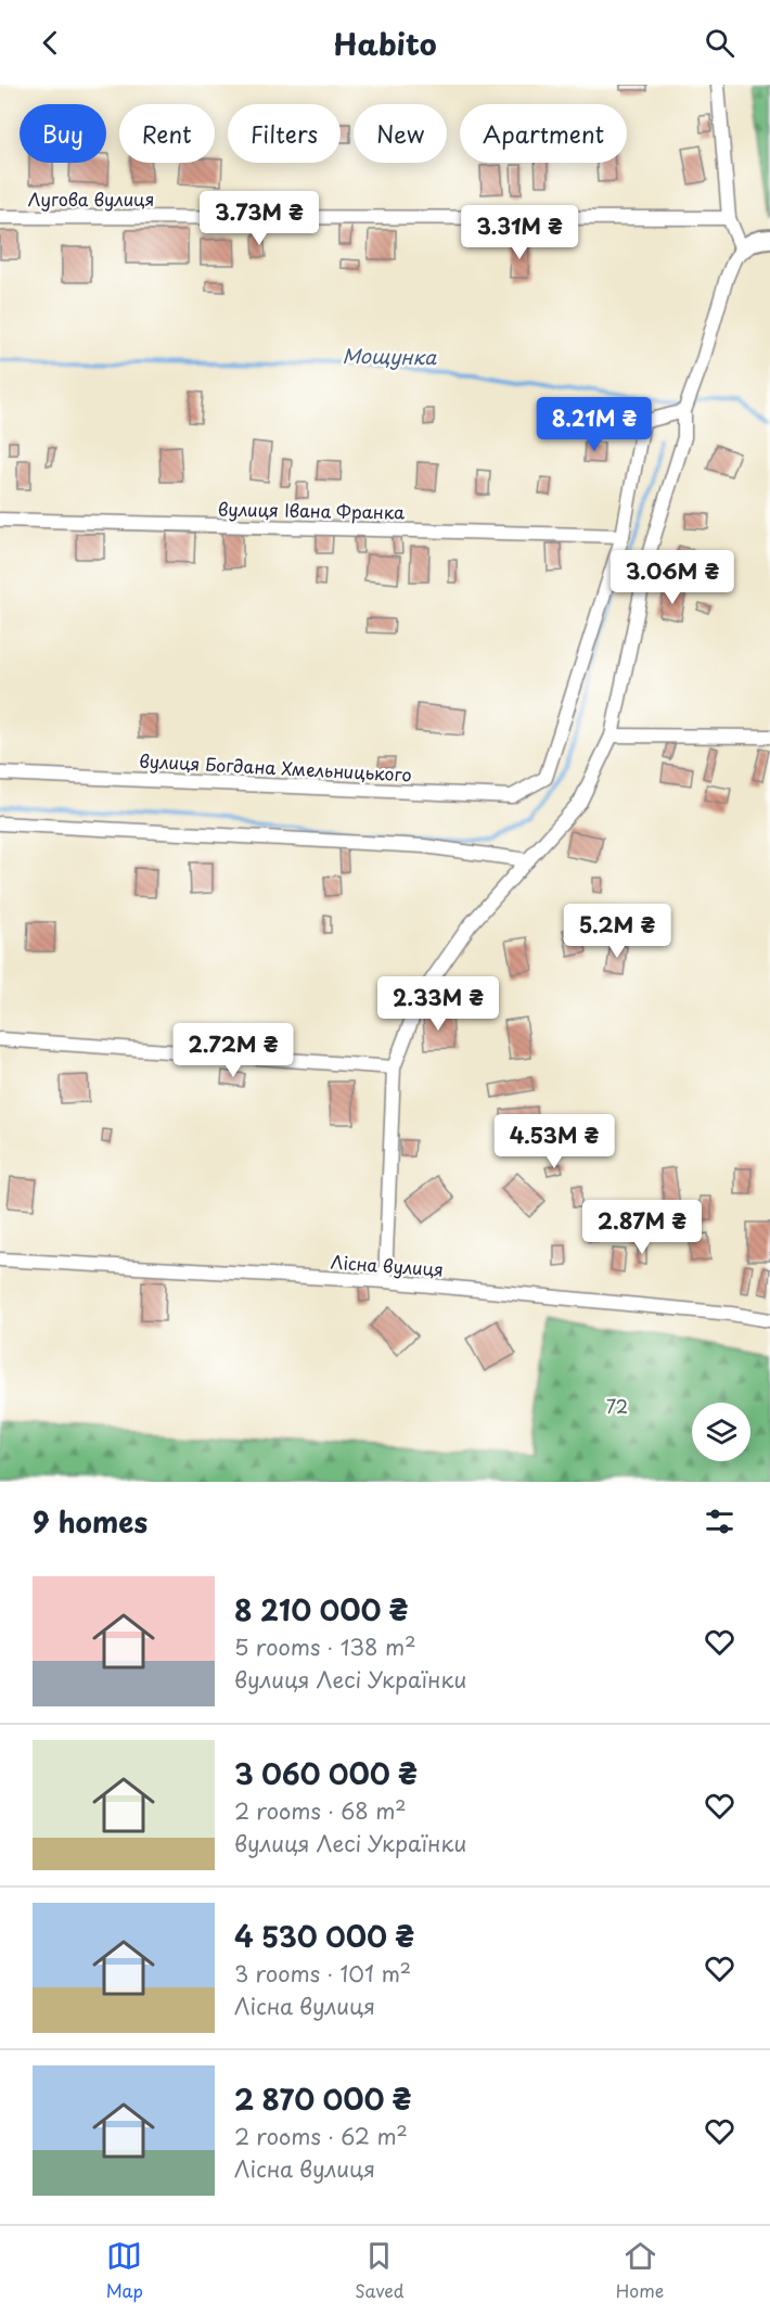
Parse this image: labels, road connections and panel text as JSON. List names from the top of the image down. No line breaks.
{"streets":{"street":["Лугова вулиця","вулиця Івана Франка","вулиця Богдана Хмельницького","Лісна вулиця"]},"crossings":[["вулиця Івана Франка","вулиця Богдана Хмельницького"]],"water":["Мощунка"],"parks":["72"],"page":{"header":"Habito","chip":["Buy","Rent","Filters","New","Apartment"],"price":["3.73M ₴","3.31M ₴","8.21M ₴","3.06M ₴","5.2M ₴","2.33M ₴","2.72M ₴","4.53M ₴","2.87M ₴"],"heading":"9 homes","list":[{"name":"8 210 000 ₴","note":"5 rooms · 138 m² · вулиця Лесі Українки"},{"name":"3 060 000 ₴","note":"2 rooms · 68 m² · вулиця Лесі Українки"},{"name":"4 530 000 ₴","note":"3 rooms · 101 m² · Лісна вулиця"},{"name":"2 870 000 ₴","note":"2 rooms · 62 m² · Лісна вулиця"}],"tabs":["Map","Saved","Home"]}}
